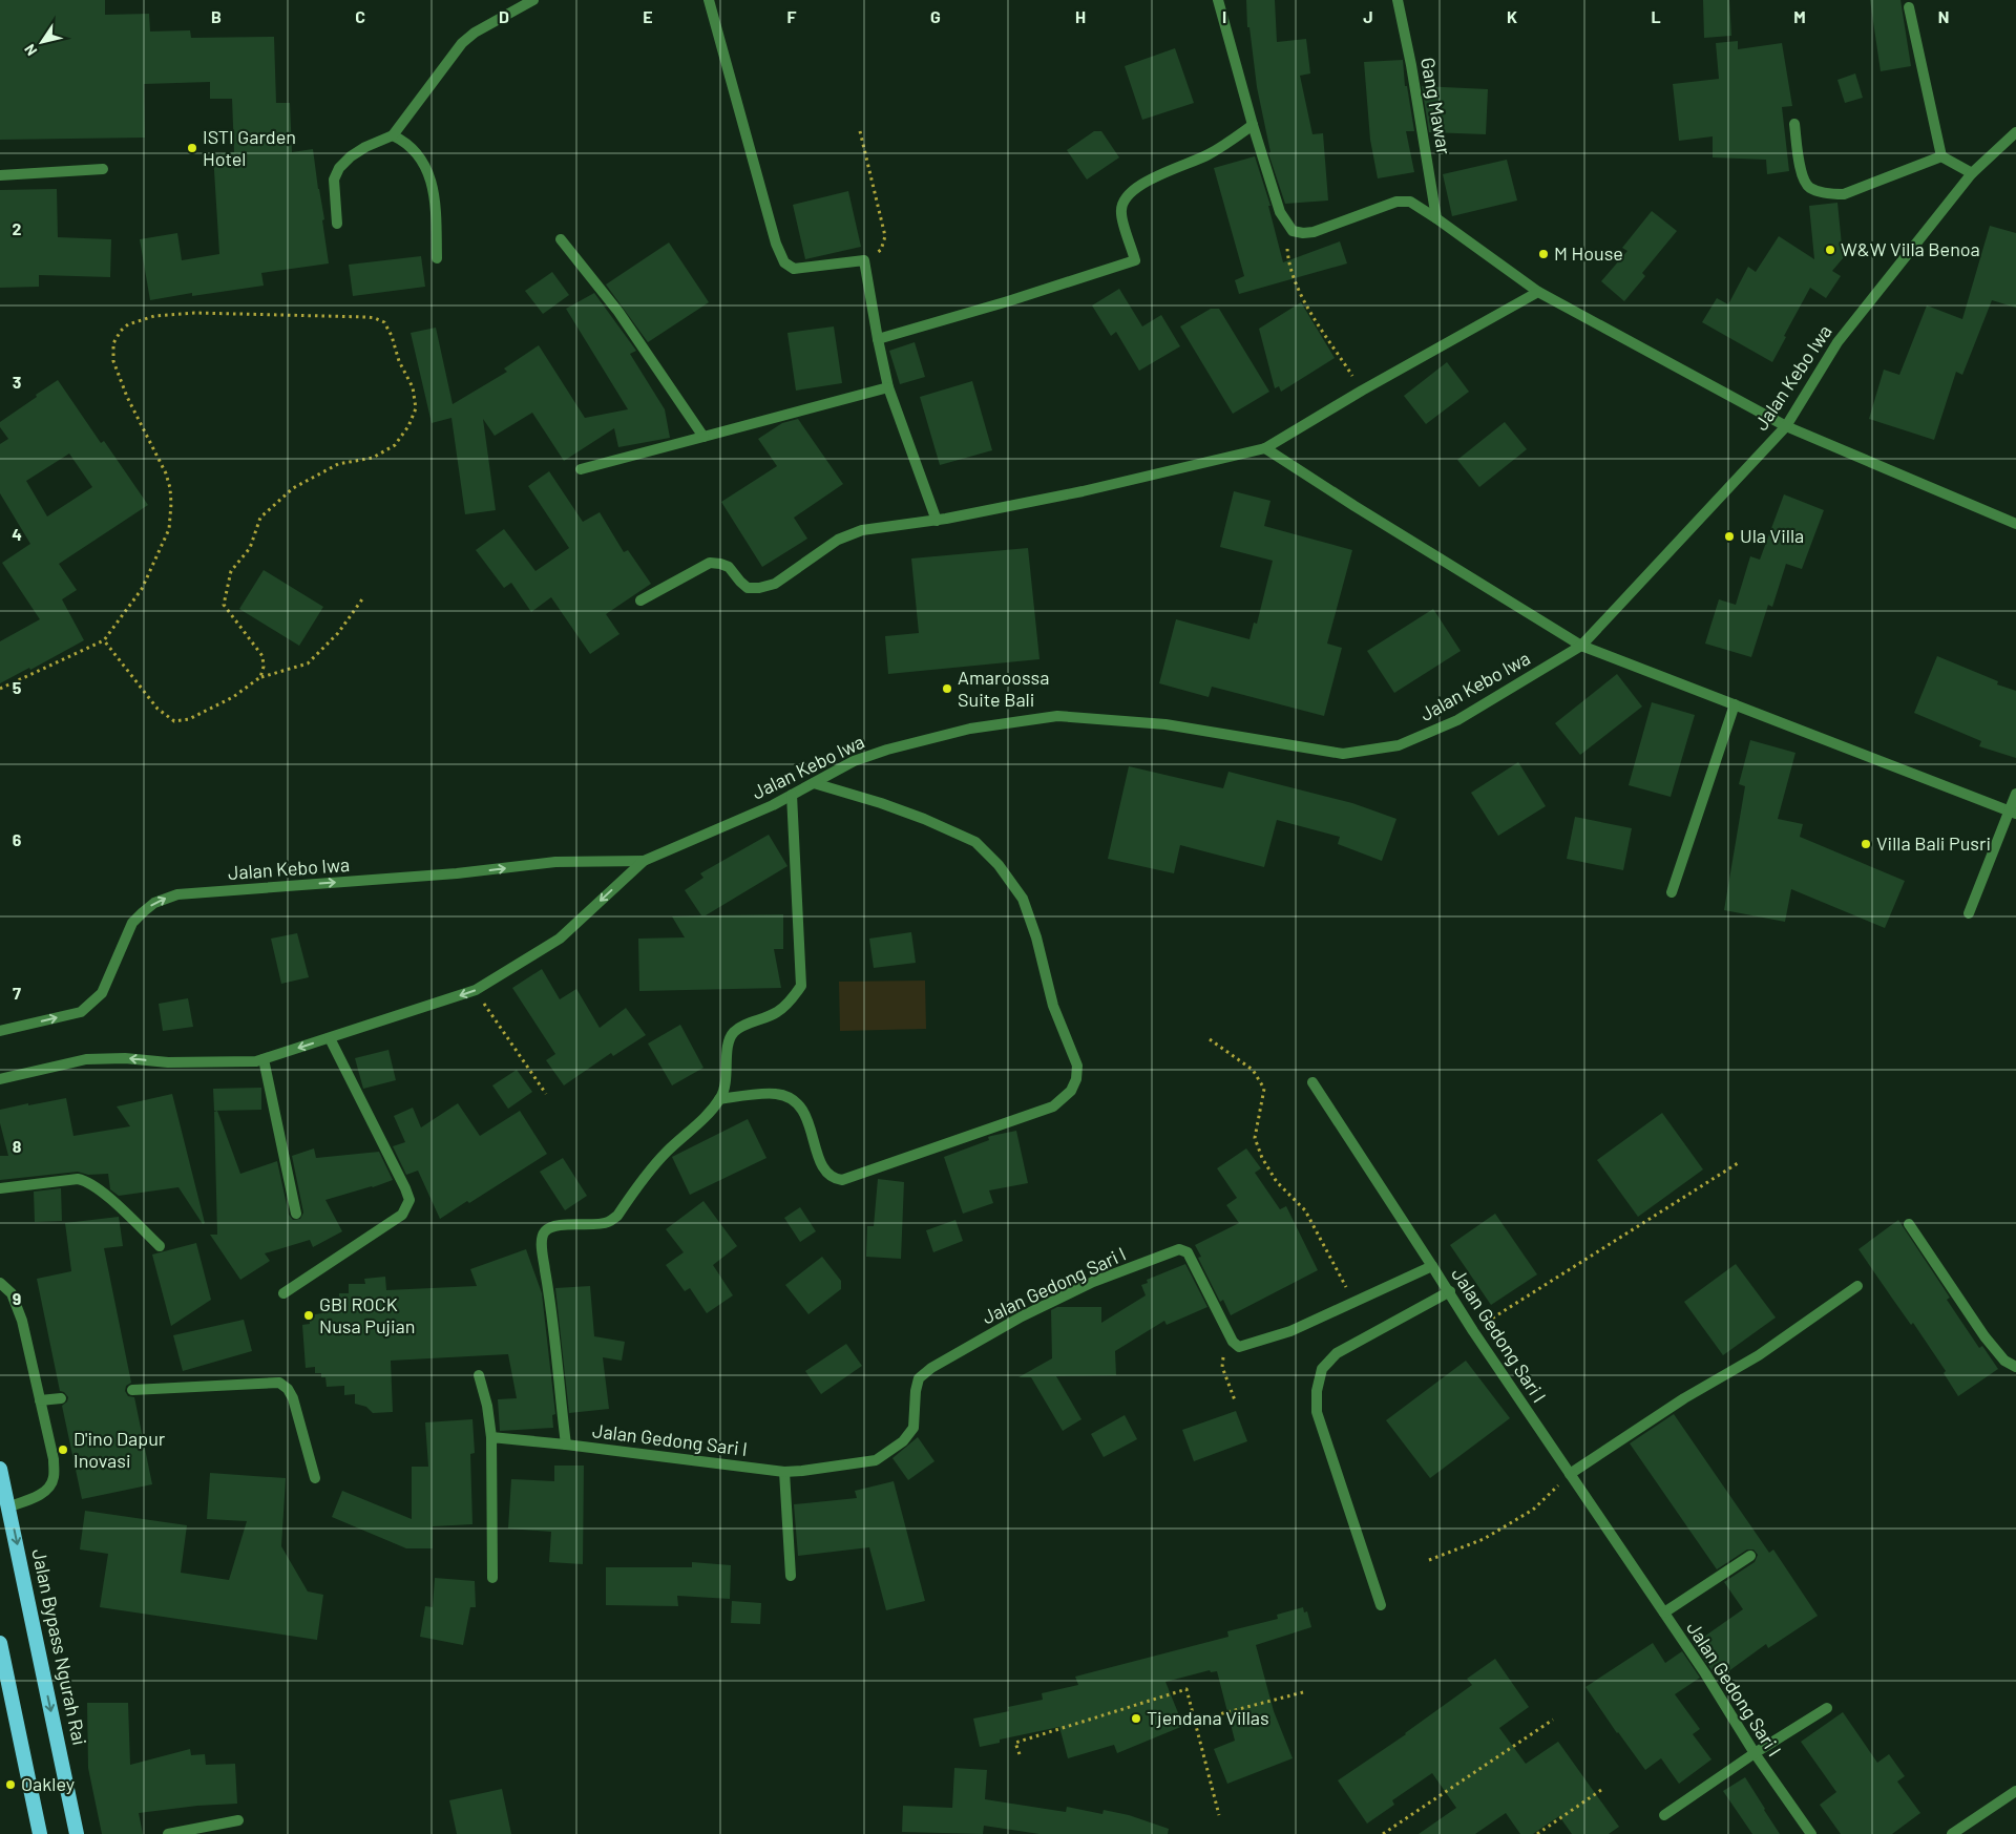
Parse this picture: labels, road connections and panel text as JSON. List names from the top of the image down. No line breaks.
{"streets":{"highway":["Jalan Bypass Ngurah Rai"],"street":["Gang Mawar","Jalan Kebo Iwa","Jalan Gedong Sari I"]},"crossings":[["Jalan Kebo Iwa","Jalan Gedong Sari I"]],"places":["ISTI Garden Hotel","W&W Villa Benoa","M House","Ula Villa","Amaroossa Suite Bali","Villa Bali Pusri","GBI ROCK Nusa Pujian","D'ino Dapur Inovasi","Tjendana Villas","Oakley"],"north":"bottom left","grid":{"columns":["B","C","D","E","F","G","H","I","J","K","L","M","N"],"rows":["2","3","4","5","6","7","8","9"]}}
